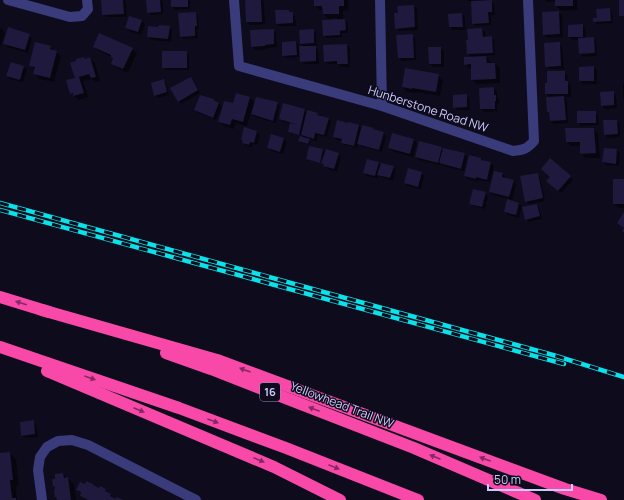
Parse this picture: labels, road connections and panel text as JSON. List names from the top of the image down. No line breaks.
{"streets":{"highway":["16","Yellowhead Trail NW"],"street":["Hunberstone Road NW"]},"scale_bar":"50 m"}
